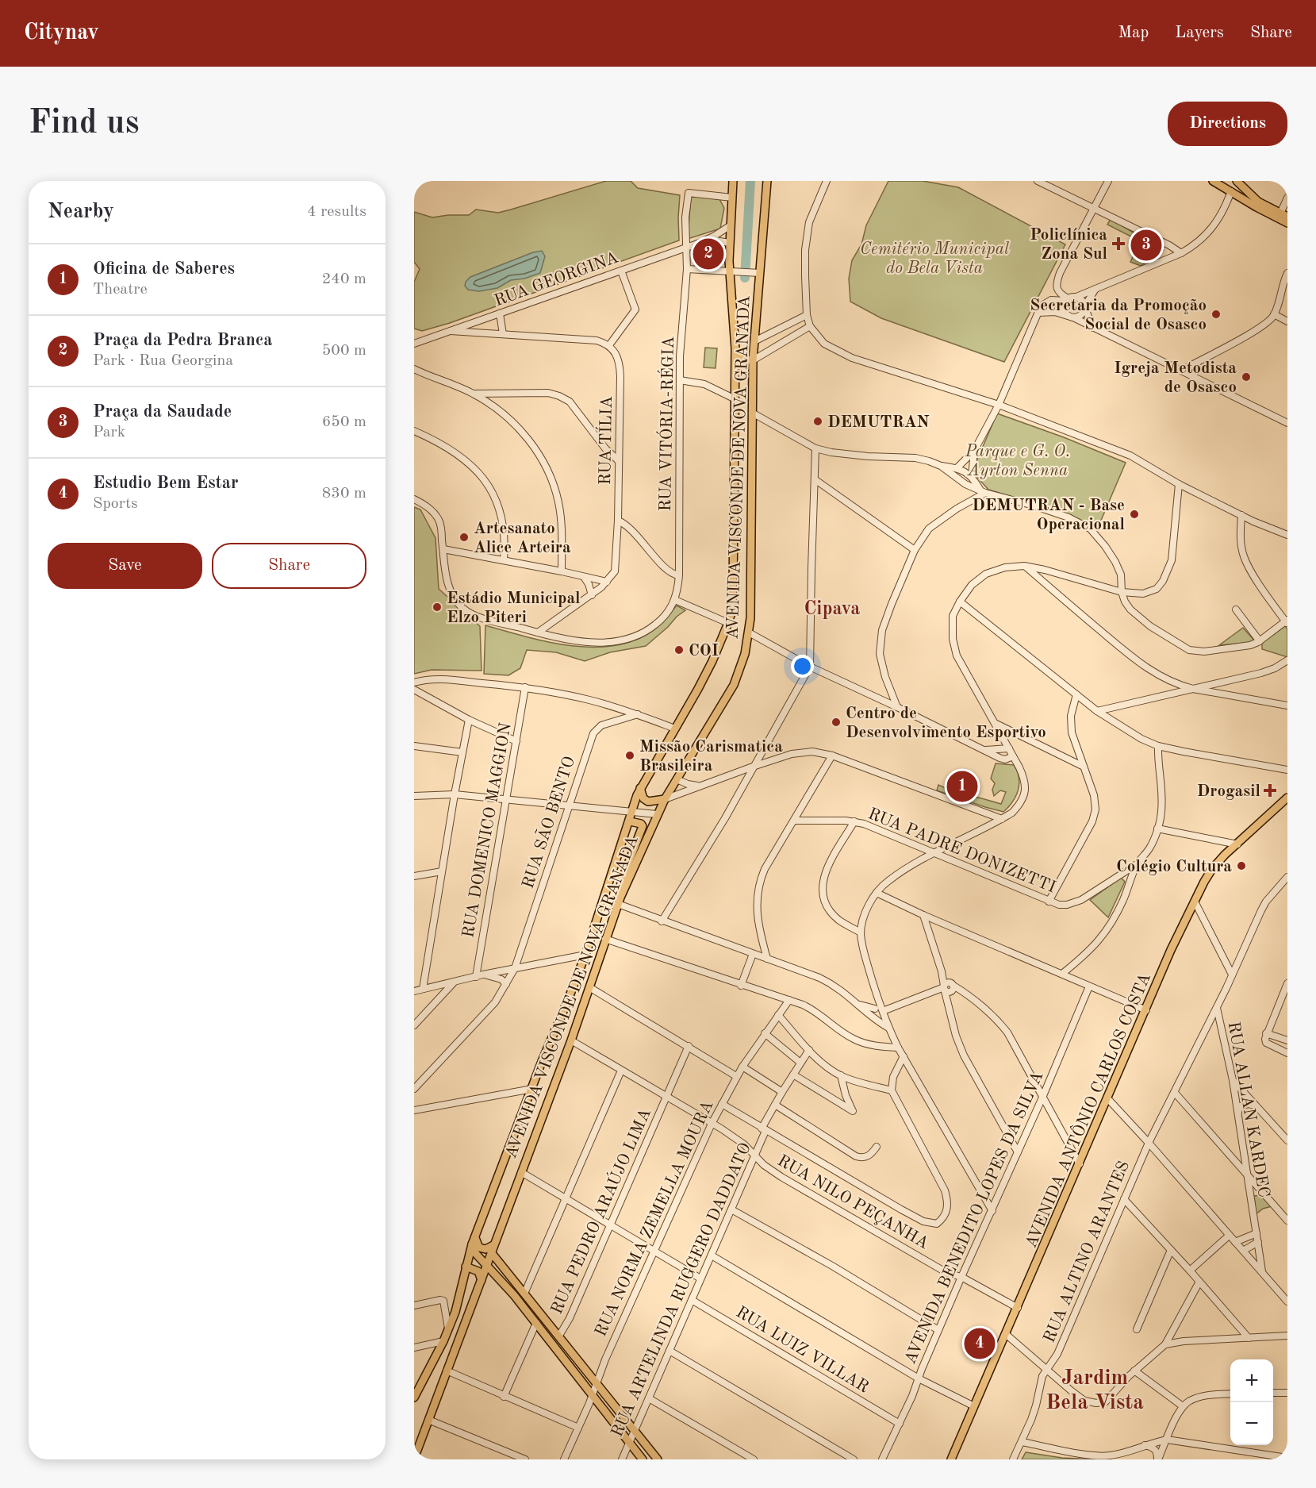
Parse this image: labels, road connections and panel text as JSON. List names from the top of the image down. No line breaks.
{"streets":{"main road":["AVENIDA VISCONDE DE NOVA GRANADA","AVENIDA ANTÔNIO CARLOS COSTA"],"street":["RUA GEORGINA","RUA VITÓRIA-RÉGIA","RUA TÍLIA","RUA SÃO BENTO","RUA DOMENICO MAGGION","RUA PADRE DONIZETTI","RUA ALLAN KARDEC","RUA NILO PEÇANHA","RUA PEDRO ARAÚJO LIMA","AVENIDA BENEDITO LOPES DA SILVA","RUA NORMA ZEMELLA MOURA","RUA ALTINO ARANTES","RUA ARTELINDA RUGGERO DADDATO","RUA LUIZ VILLAR"]},"crossings":[["RUA GEORGINA","RUA VITÓRIA-RÉGIA"],["AVENIDA VISCONDE DE NOVA GRANADA","RUA NILO PEÇANHA"],["RUA ALLAN KARDEC","RUA ALTINO ARANTES"],["AVENIDA ANTÔNIO CARLOS COSTA","RUA NILO PEÇANHA"],["RUA NILO PEÇANHA","RUA PEDRO ARAÚJO LIMA"],["RUA NILO PEÇANHA","AVENIDA BENEDITO LOPES DA SILVA"],["RUA NILO PEÇANHA","RUA NORMA ZEMELLA MOURA"],["RUA NILO PEÇANHA","RUA ARTELINDA RUGGERO DADDATO"],["AVENIDA BENEDITO LOPES DA SILVA","RUA LUIZ VILLAR"],["RUA ARTELINDA RUGGERO DADDATO","RUA LUIZ VILLAR"]],"districts":["Cipava","Jardim Bela Vista"],"parks":["Cemitério Municipal do Bela Vista","Parque e G. O. Ayrton Senna"],"places":{"health":["Policlínica Zona Sul","Drogasil"],"other":["Secretaria da Promoção Social de Osasco","Igreja Metodista de Osasco","DEMUTRAN","DEMUTRAN - Base Operacional","Artesanato Alice Arteira","Estádio Municipal Elzo Piteri","COI","Centro de Desenvolvimento Esportivo","Missão Carismatica Brasileira","Colégio Cultura"]},"page":{"header":"Citynav","nav":["Map","Layers","Share"],"buttons":["Directions",["Save","Share"]],"title":"Find us","heading":["Nearby","4 results"],"pins":["3","2","1","4"],"list":[{"mark":"1","name":"Oficina de Saberes","note":"Theatre","value":"240 m"},{"mark":"2","name":"Praça da Pedra Branca","note":"Park · Rua Georgina","value":"500 m"},{"mark":"3","name":"Praça da Saudade","note":"Park","value":"650 m"},{"mark":"4","name":"Estudio Bem Estar","note":"Sports","value":"830 m"}],"map_buttons":["+","−"]}}
